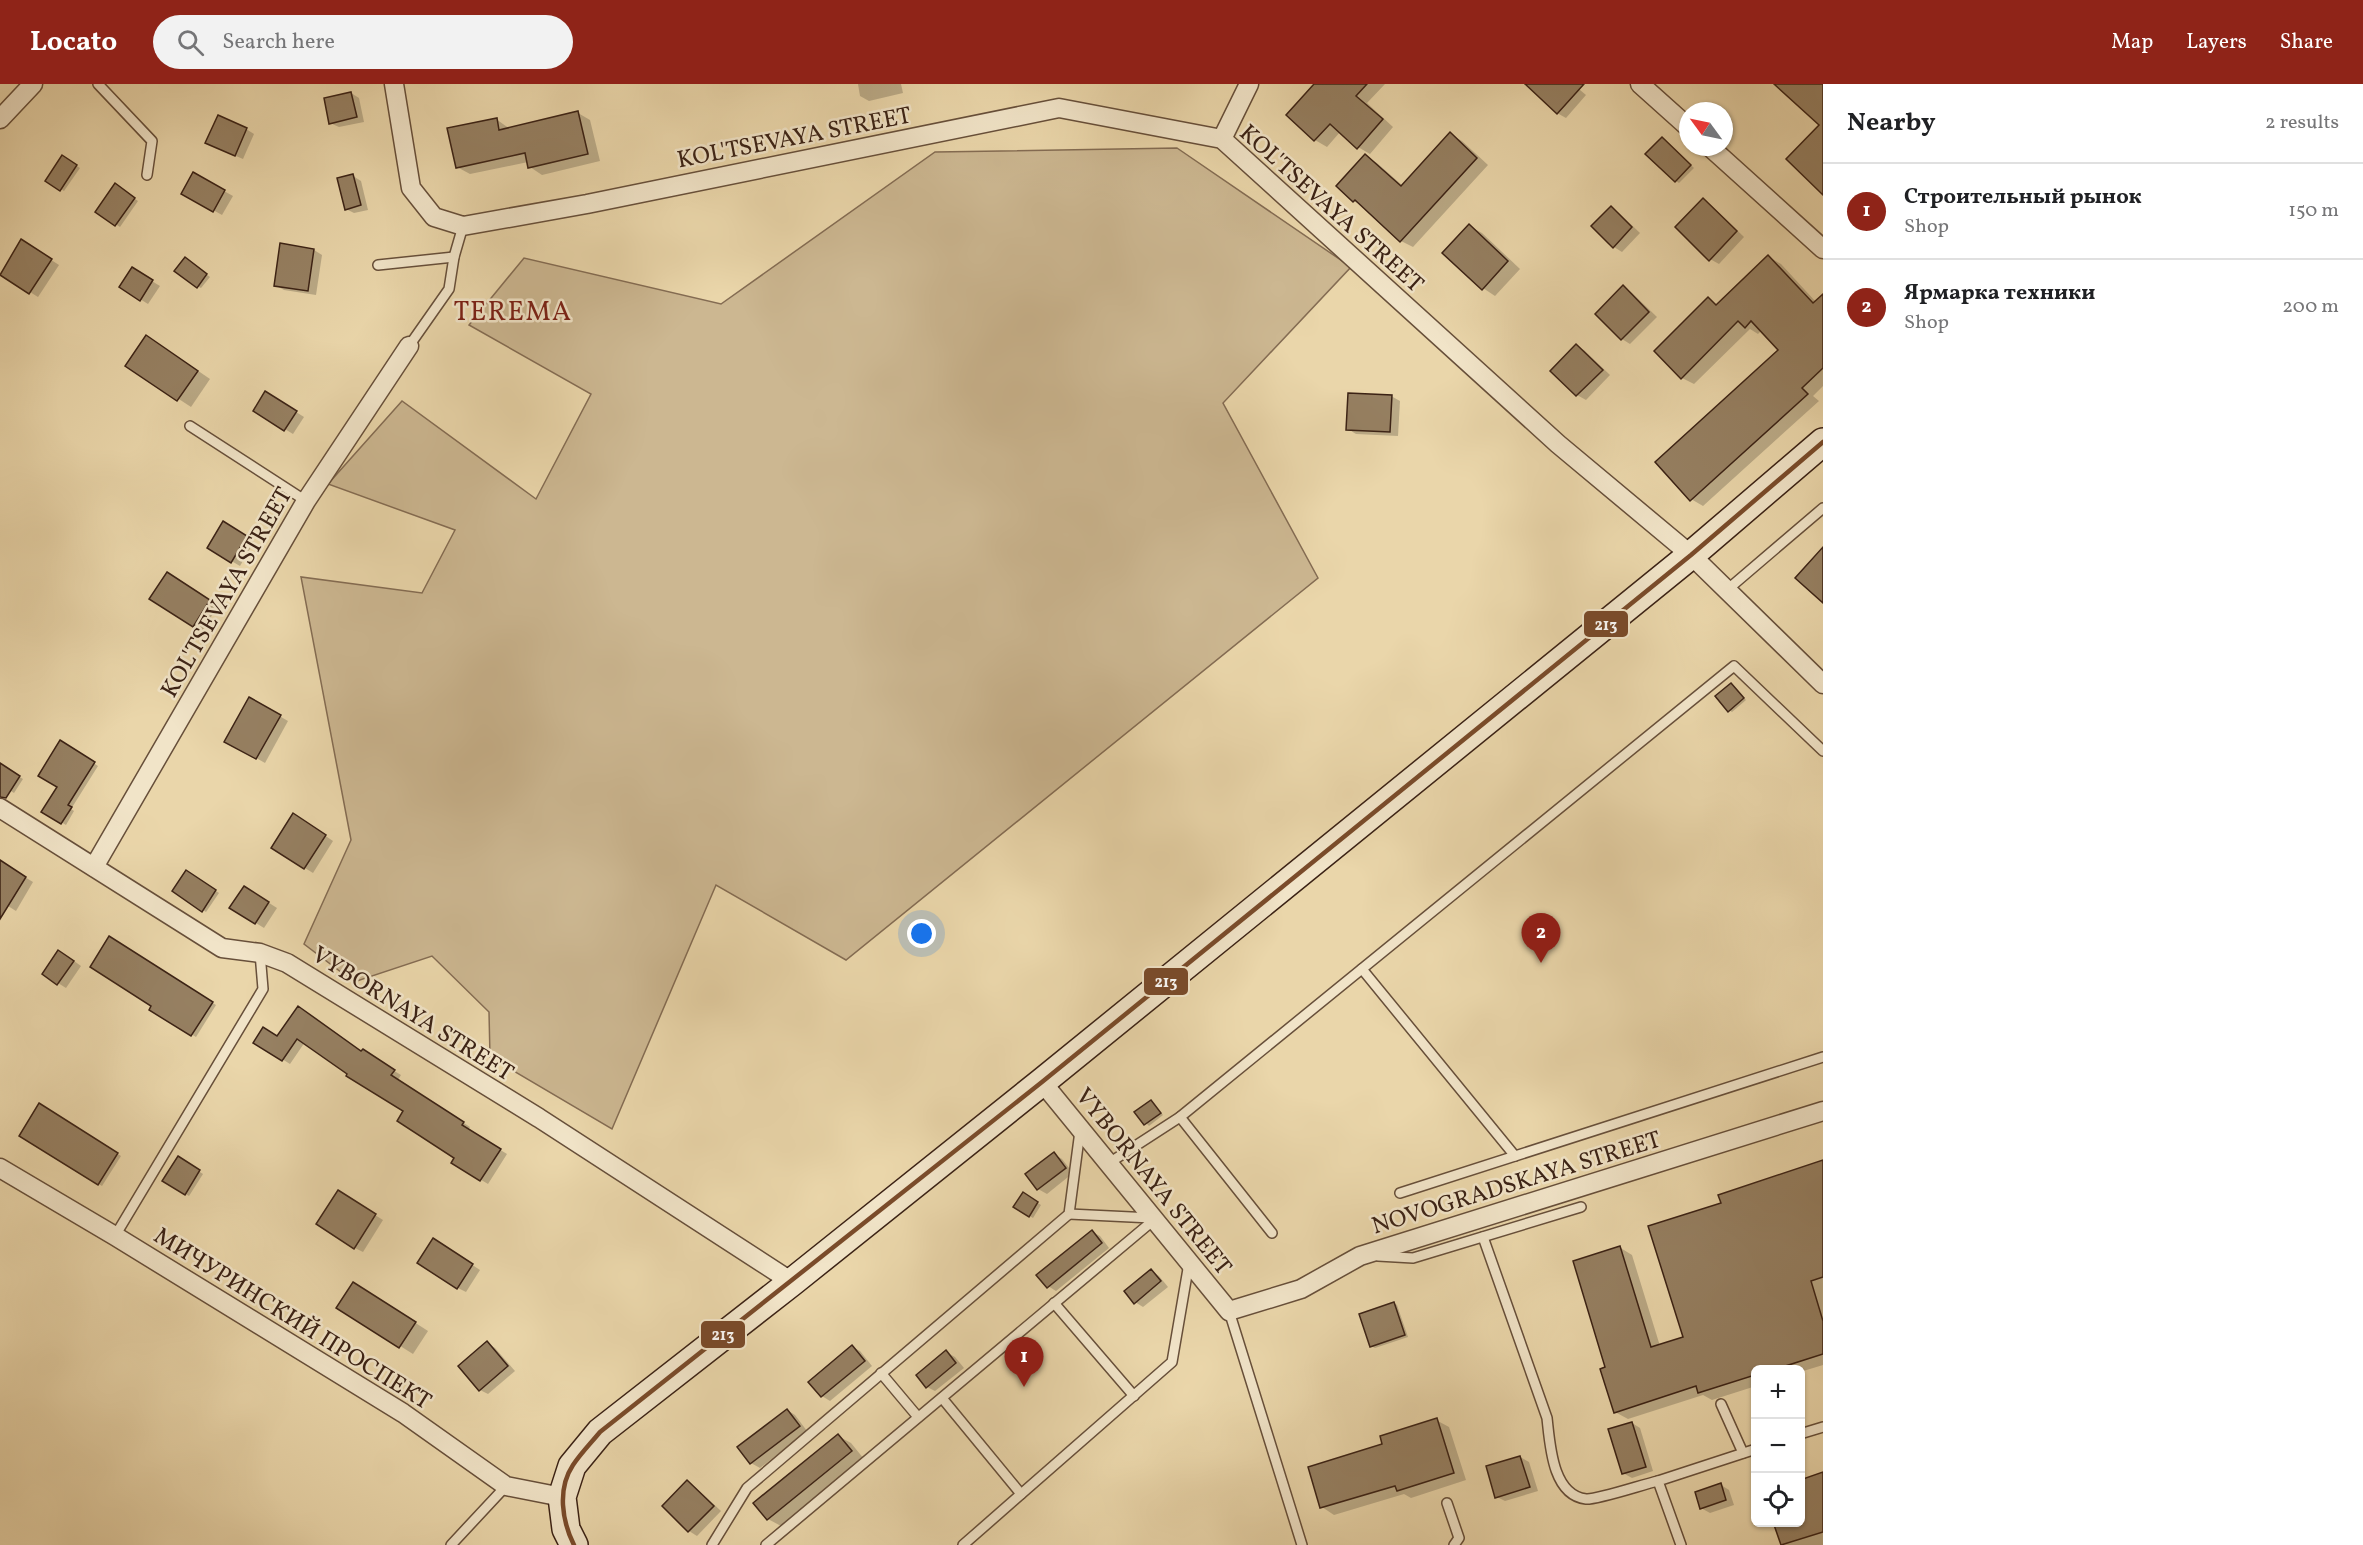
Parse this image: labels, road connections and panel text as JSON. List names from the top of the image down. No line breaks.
{"streets":{"street":["KOL'TSEVAYA STREET","VYBORNAYA STREET","NOVOGRADSKAYA STREET","МИЧУРИНСКИЙ ПРОСПЕКТ"]},"crossings":[["KOL'TSEVAYA STREET","VYBORNAYA STREET"],["VYBORNAYA STREET","NOVOGRADSKAYA STREET"]],"districts":["TEREMA"],"lines":["transit line 213"],"north":"top left","page":{"header":"Locato","search":"Search here","nav":["Map","Layers","Share"],"heading":["Nearby","2 results"],"list":[{"mark":"1","name":"Строительный рынок","note":"Shop","value":"150 m"},{"mark":"2","name":"Ярмарка техники","note":"Shop","value":"200 m"}],"pins":["2","1"],"map_buttons":["+","−"]}}
